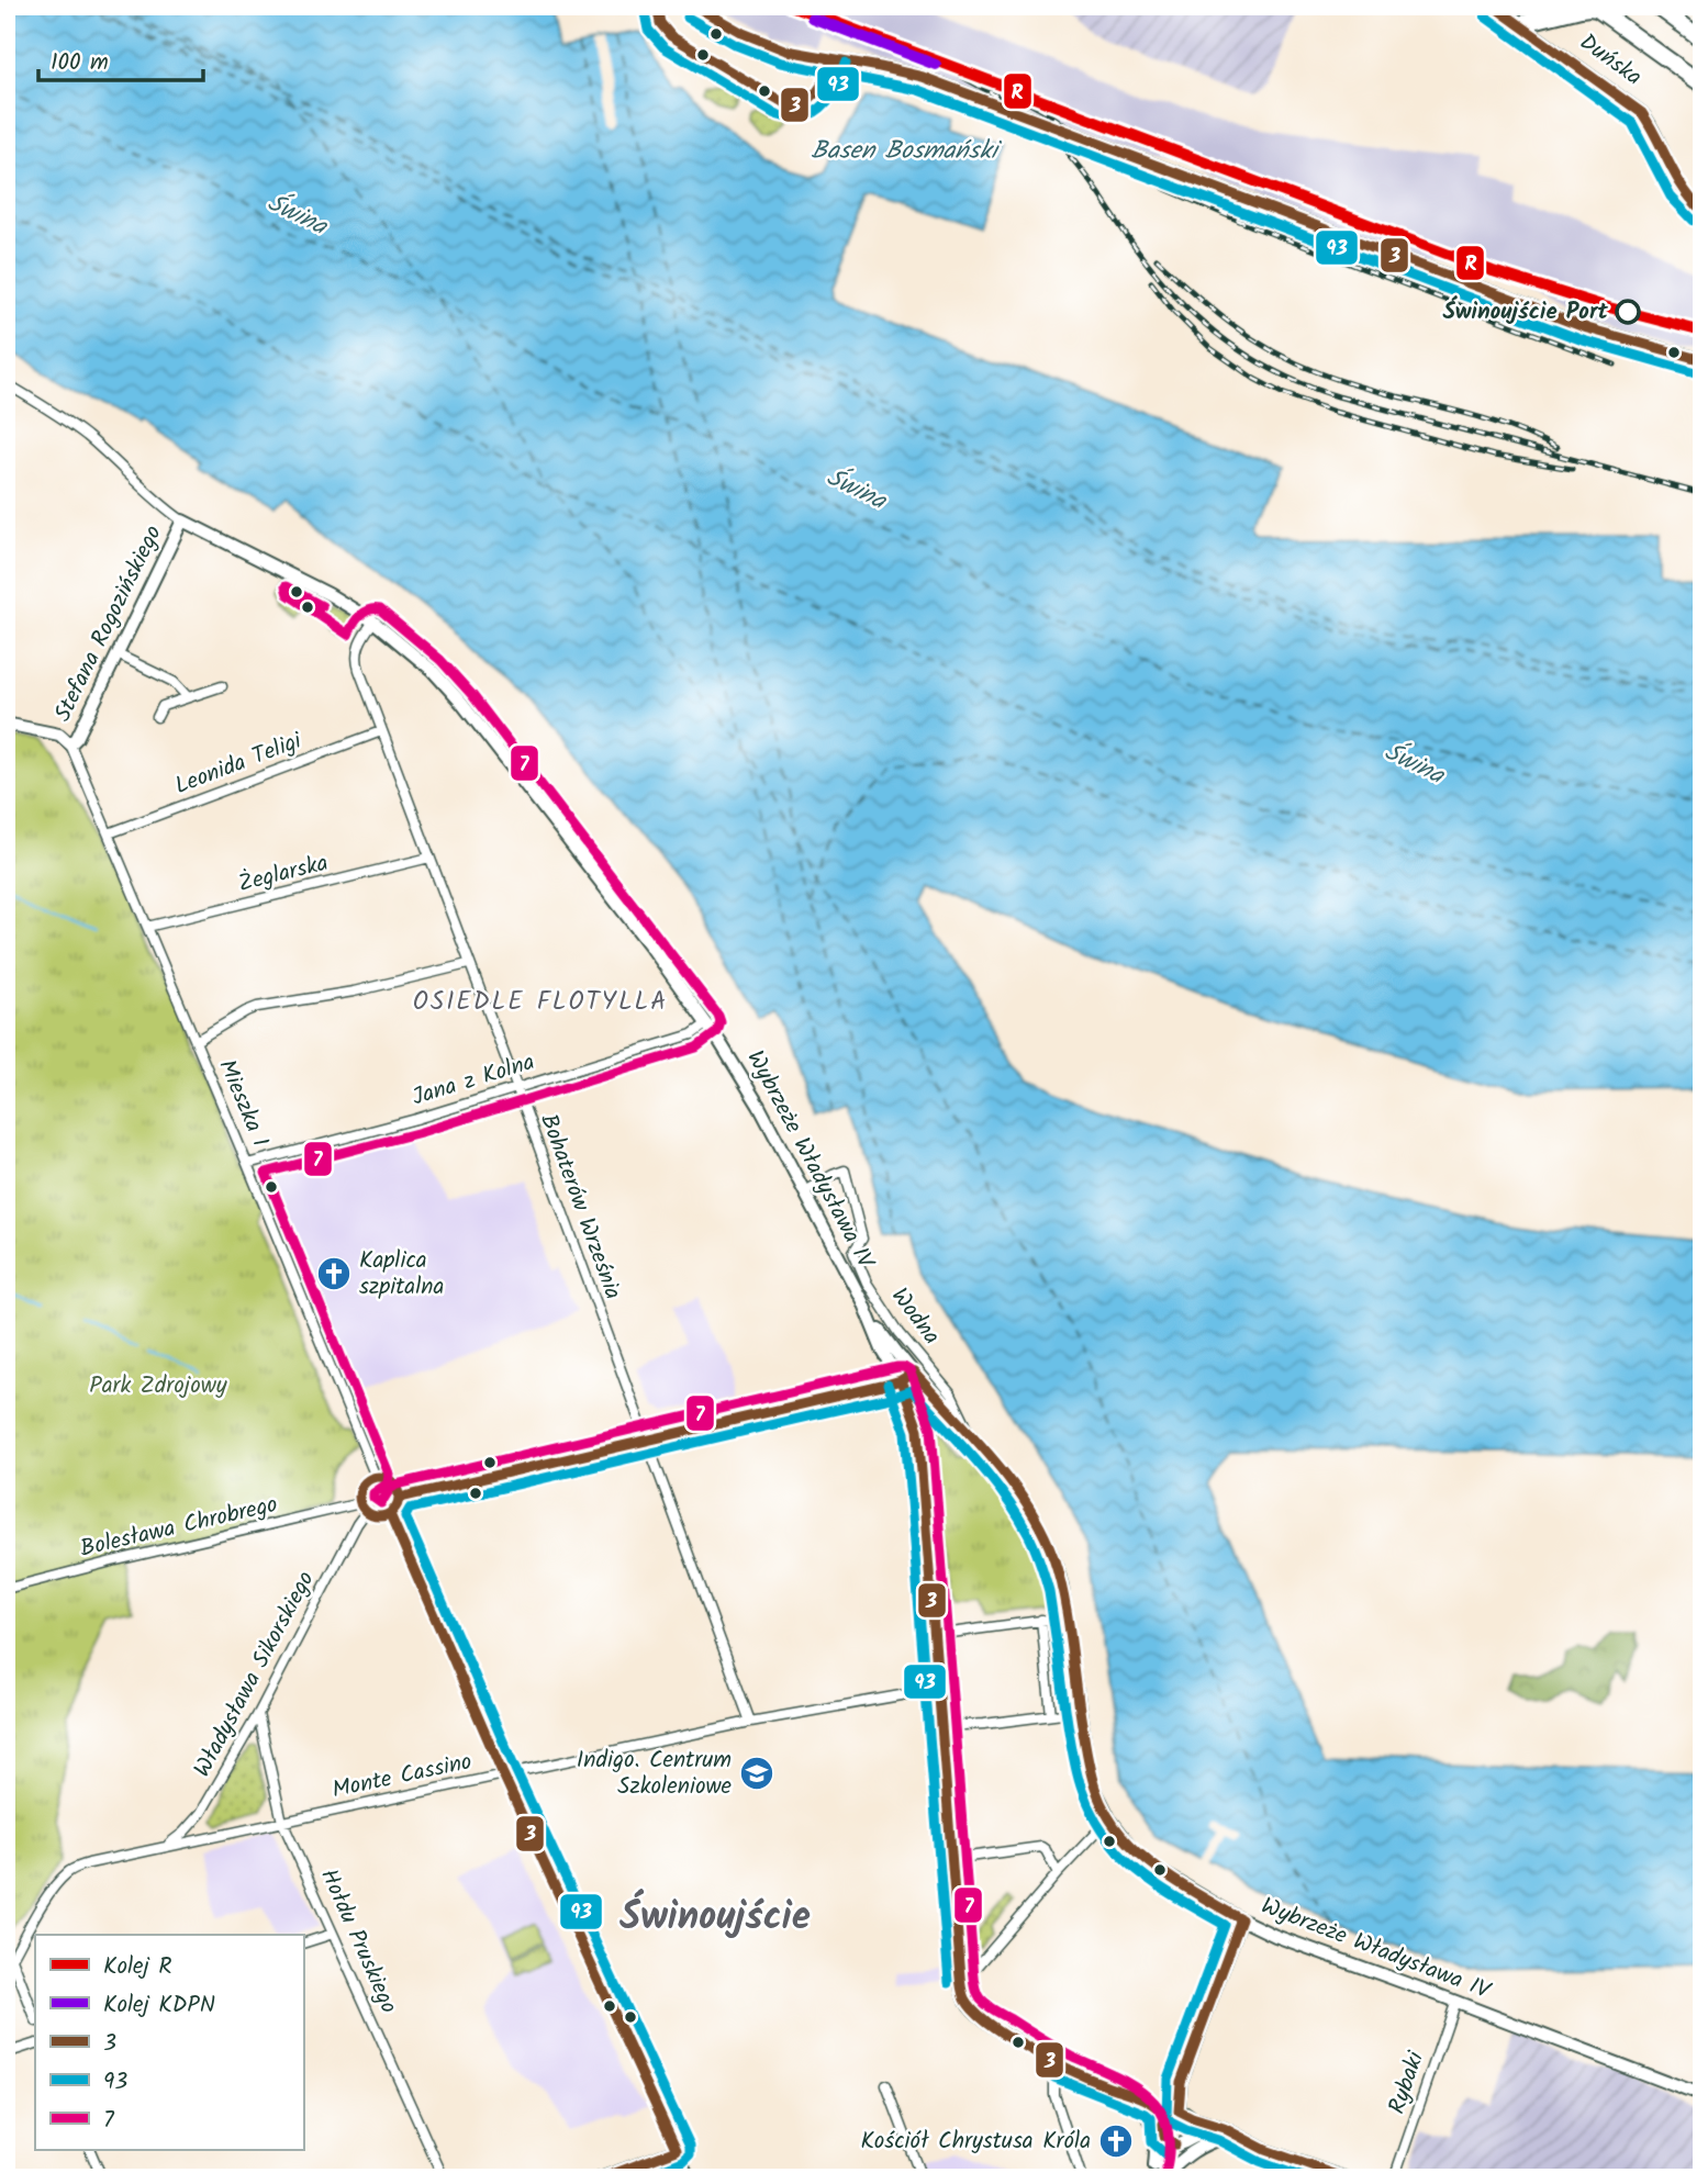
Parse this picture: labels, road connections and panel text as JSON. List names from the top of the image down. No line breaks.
{"streets":{"highway":["Duńska"],"street":["Stefana Rogozińskiego","Leonida Teligi","Żeglarska","Jana z Kolna","Mieszka I","Wybrzeże Władysława IV","Bohaterów Września","Wodna","Bolesława Chrobrego","Władysława Sikorskiego","Monte Cassino","Hołdu Pruskiego","Rybaki"]},"crossings":[["Stefana Rogozińskiego","Mieszka I"],["Stefana Rogozińskiego","Wybrzeże Władysława IV"],["Leonida Teligi","Mieszka I"],["Leonida Teligi","Bohaterów Września"],["Żeglarska","Mieszka I"],["Żeglarska","Bohaterów Września"],["Jana z Kolna","Mieszka I"],["Jana z Kolna","Wybrzeże Władysława IV"],["Jana z Kolna","Bohaterów Września"],["Mieszka I","Bolesława Chrobrego"],["Mieszka I","Władysława Sikorskiego"],["Wybrzeże Władysława IV","Bohaterów Września"],["Wybrzeże Władysława IV","Wodna"],["Wybrzeże Władysława IV","Monte Cassino"],["Wybrzeże Władysława IV","Rybaki"],["Bohaterów Września","Monte Cassino"],["Bolesława Chrobrego","Władysława Sikorskiego"],["Władysława Sikorskiego","Monte Cassino"],["Władysława Sikorskiego","Hołdu Pruskiego"],["Monte Cassino","Hołdu Pruskiego"]],"districts":["OSIEDLE FLOTYLLA","Świnoujście"],"water":["Basen Bosmański","Świna"],"parks":["Park Zdrojowy"],"places":{"other":["Świnoujście Port"],"church":["Kaplica szpitalna","Kościół Chrystusa Króla"],"school or university":["Indigo. Centrum Szkoleniowe"]},"lines":["rail line R","transit line 3","transit line 93","rail line KDPN","transit line 7"],"legend":["Kolej R","Kolej KDPN","3","93","7"],"scale_bar":"100 m"}
